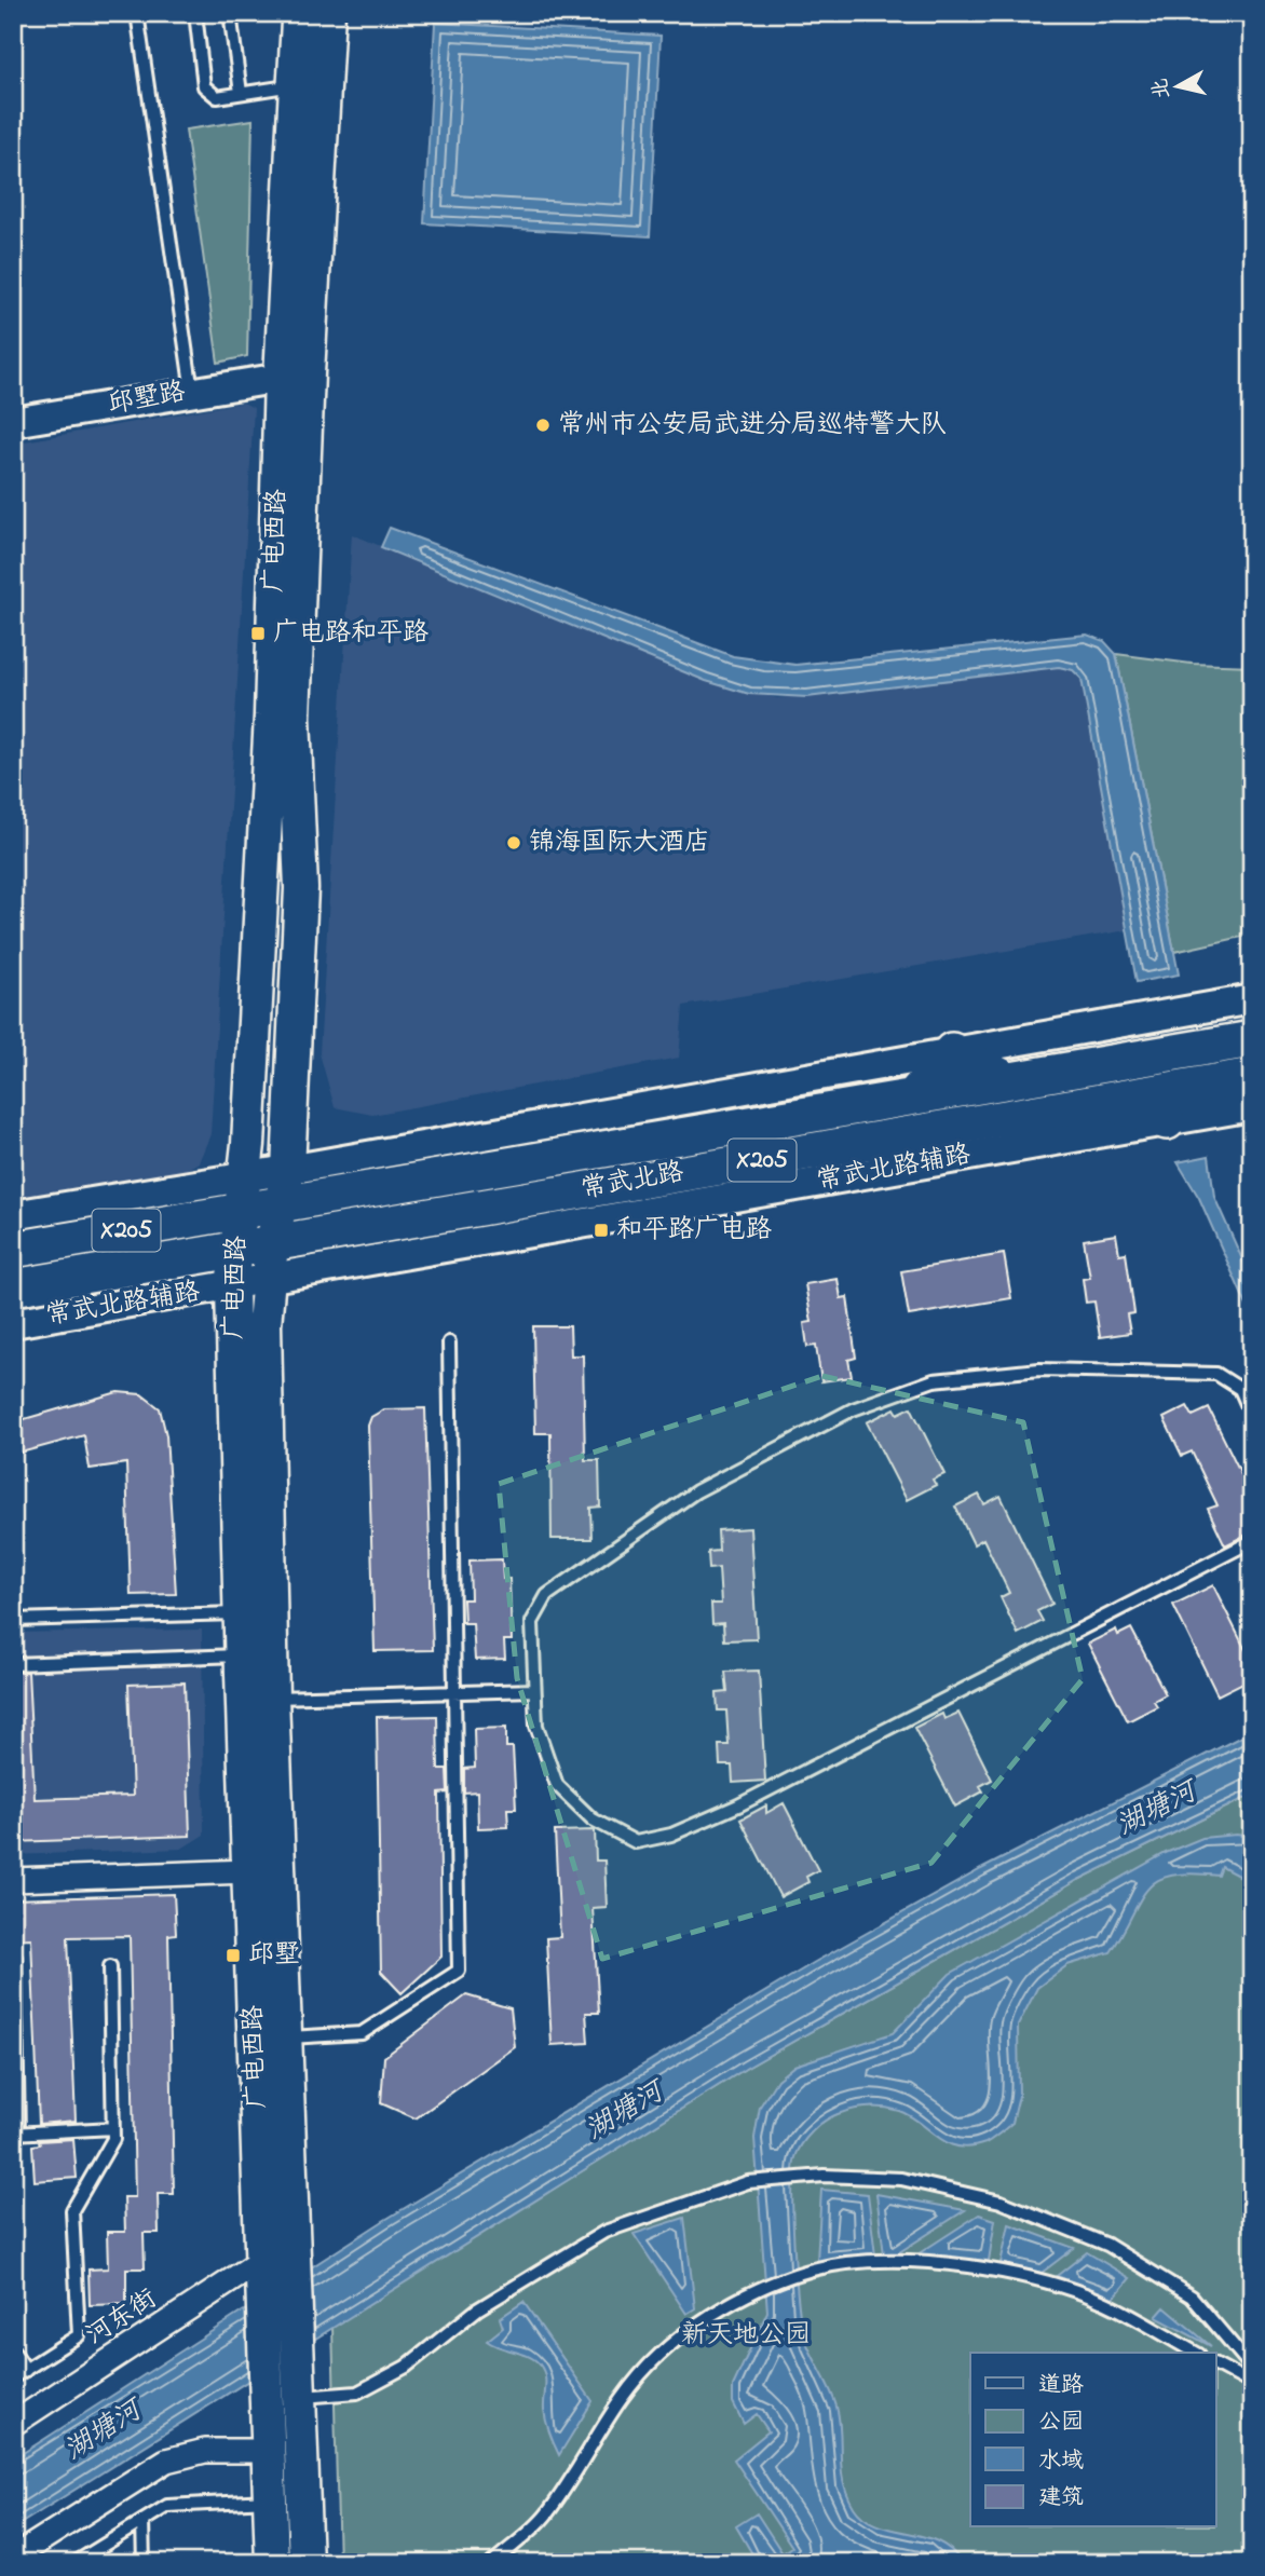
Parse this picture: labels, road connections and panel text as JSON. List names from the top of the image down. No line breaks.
{"streets":{"main road":["广电西路","X205","常武北路"],"street":["邱墅路","常武北路辅路","河东街"]},"crossings":[["邱墅路","广电西路"],["广电西路","常武北路辅路"],["广电西路","常武北路"],["广电西路","河东街"]],"water":["湖塘河"],"parks":["新天地公园"],"places":{"other":["常州市公安局武进分局巡特警大队","锦海国际大酒店"],"transit":["广电路和平路","和平路广电路","邱墅"]},"legend":["道路","公园","水域","建筑"],"north":"left"}
